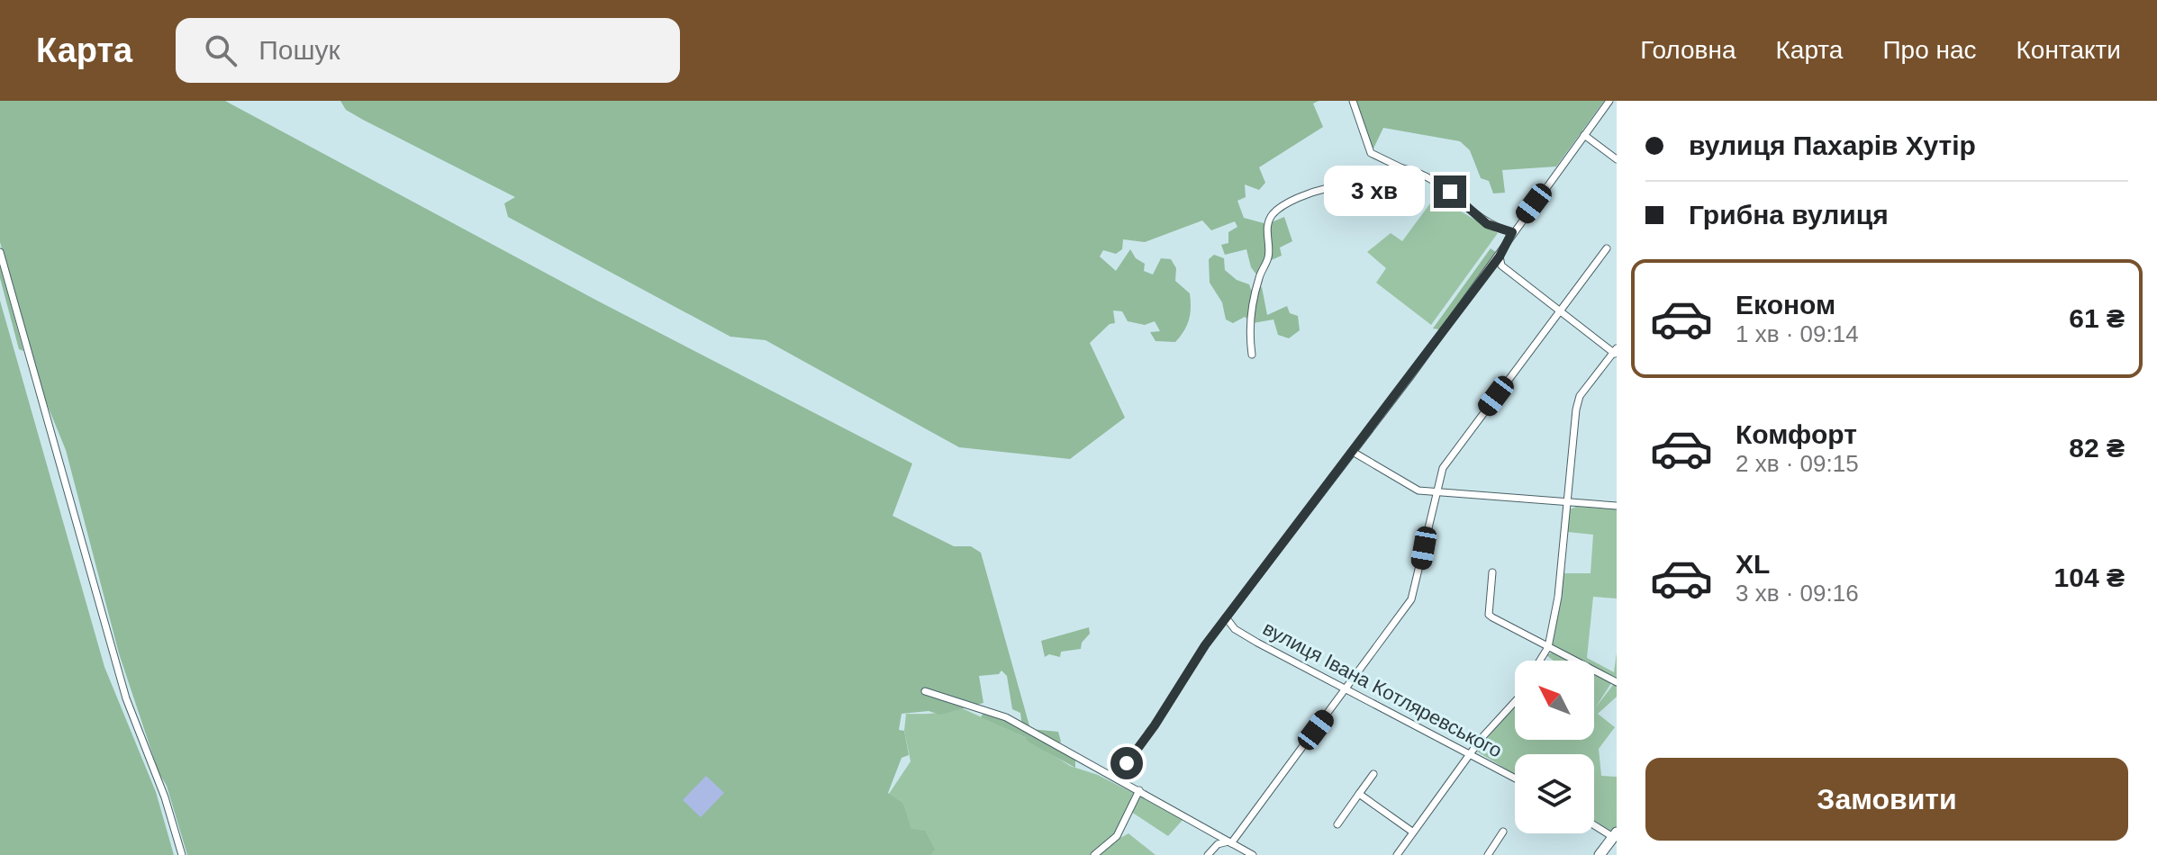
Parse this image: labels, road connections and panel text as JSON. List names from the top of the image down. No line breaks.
{"streets":{"street":["вулиця Івана Котляревського"]},"north":"top left","page":{"header":"Карта","search":"Пошук","nav":["Головна","Карта","Про нас","Контакти"],"banner":["вулиця Пахарів Хутір","Грибна вулиця"],"bubble":"3 хв","list":[{"name":"Економ","note":"1 хв · 09:14","value":"61 ₴"},{"name":"Комфорт","note":"2 хв · 09:15","value":"82 ₴"},{"name":"XL","note":"3 хв · 09:16","value":"104 ₴"}],"buttons":"Замовити"}}
